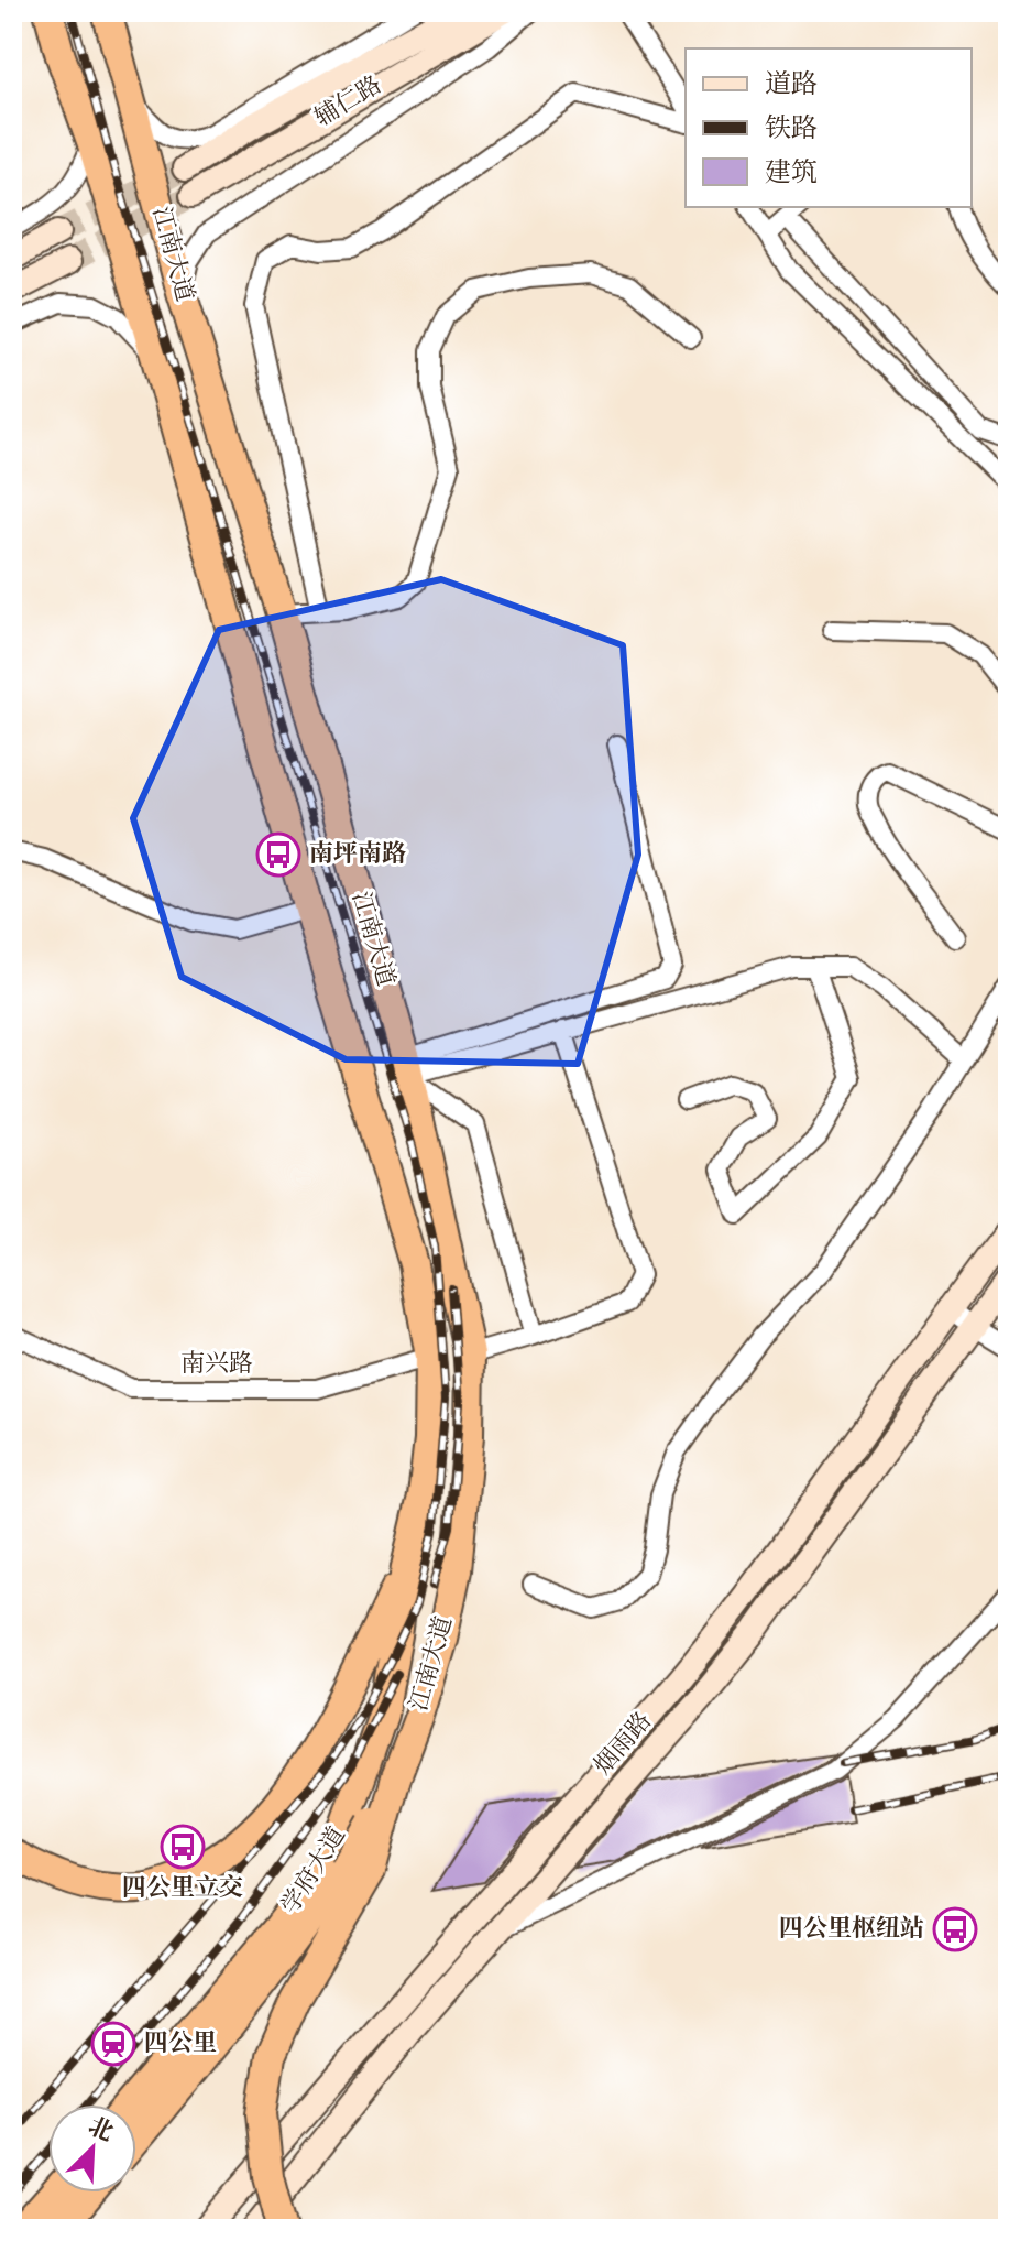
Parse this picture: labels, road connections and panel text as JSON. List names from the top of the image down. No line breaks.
{"streets":{"highway":["江南大道","学府大道"],"main road":["辅仁路","烟雨路"],"street":["南兴路"]},"crossings":[["江南大道","南兴路"],["江南大道","学府大道"]],"places":{"bus stop":["南坪南路","四公里立交","四公里枢纽站"],"station":["四公里"]},"legend":["道路","铁路","建筑"],"north":"top right"}
